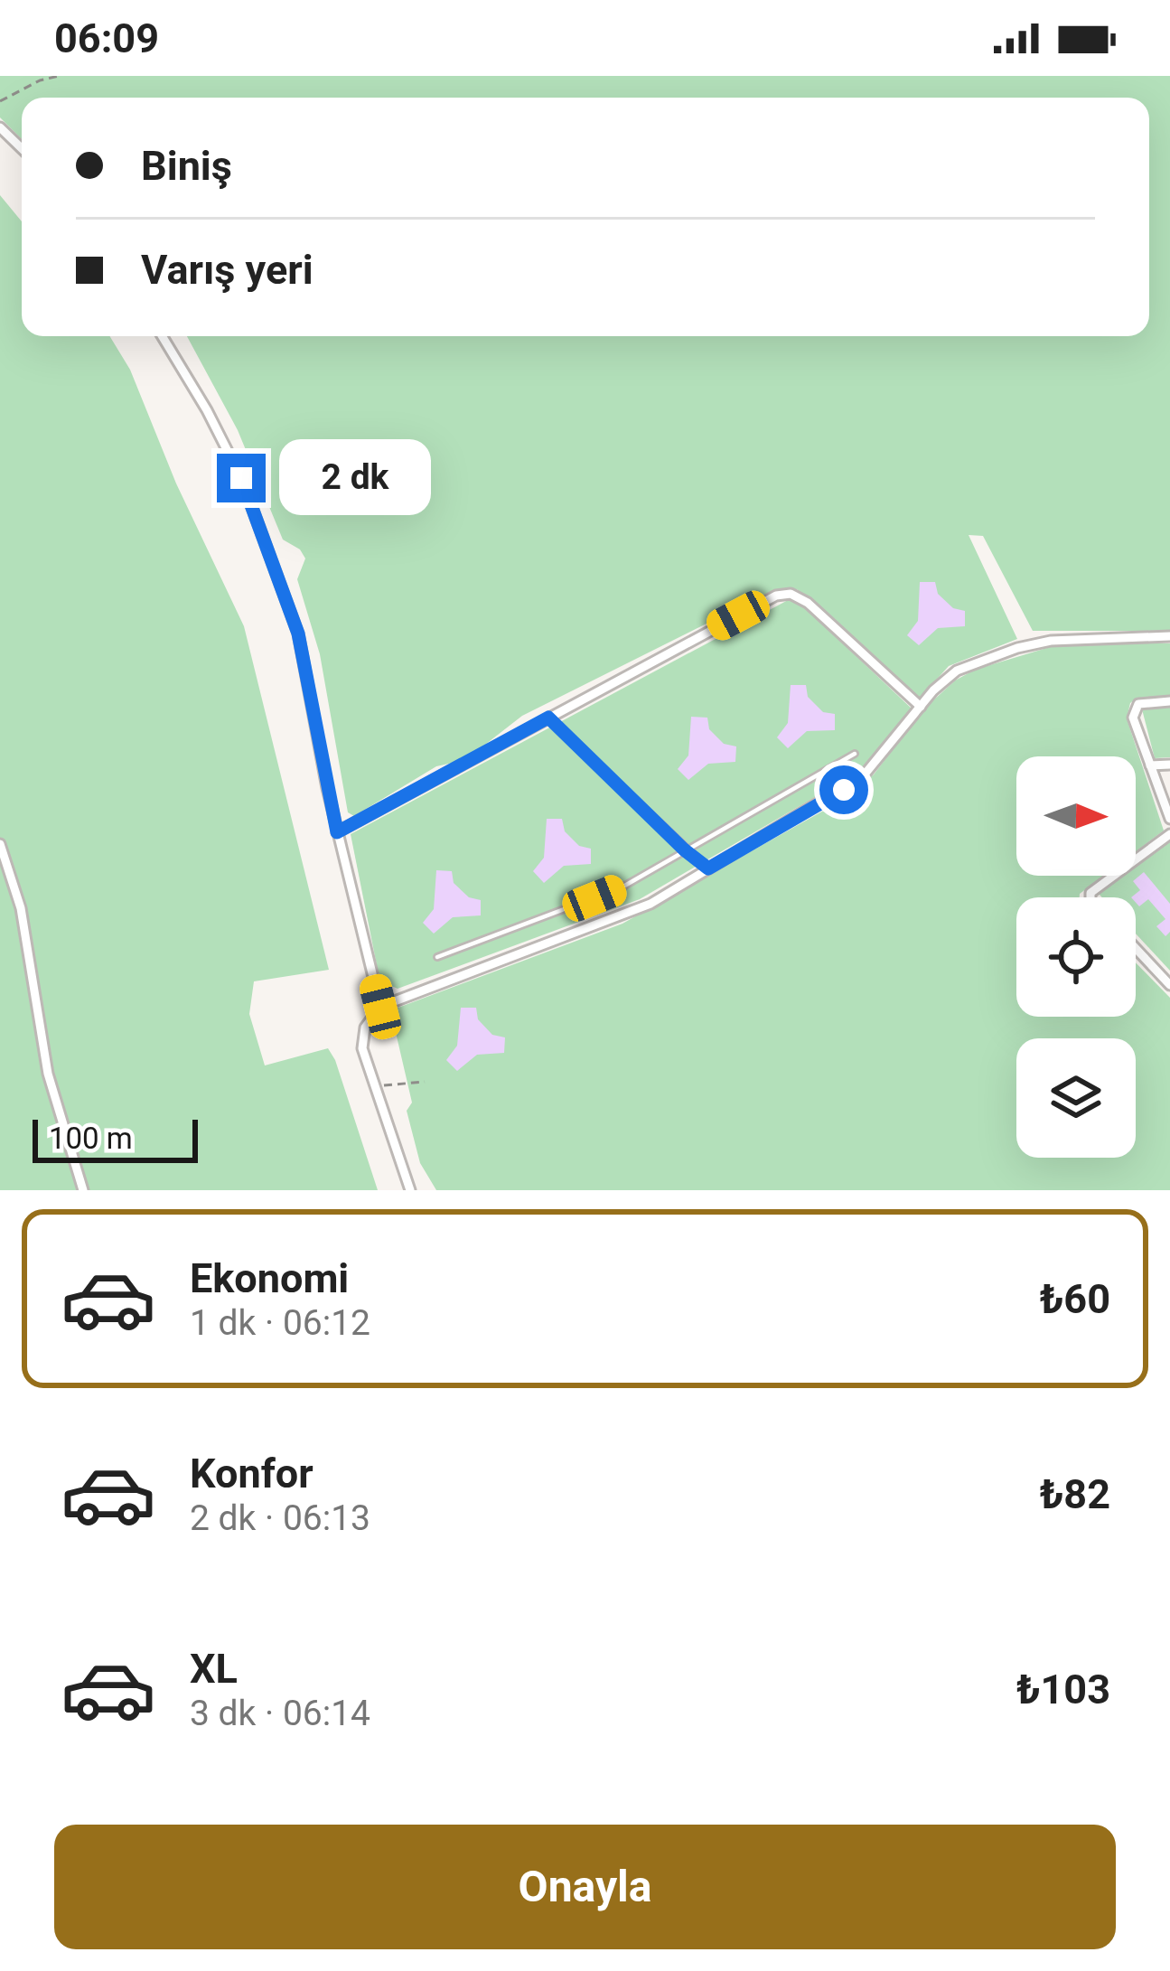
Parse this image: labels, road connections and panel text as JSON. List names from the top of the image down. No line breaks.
{"scale_bar":"100 m","north":"right","page":{"status":"06:09","banner":["Biniş","Varış yeri"],"bubble":"2 dk","scale":"100 m","list":[{"name":"Ekonomi","note":"1 dk · 06:12","value":"₺60"},{"name":"Konfor","note":"2 dk · 06:13","value":"₺82"},{"name":"XL","note":"3 dk · 06:14","value":"₺103"}],"buttons":"Onayla"}}
